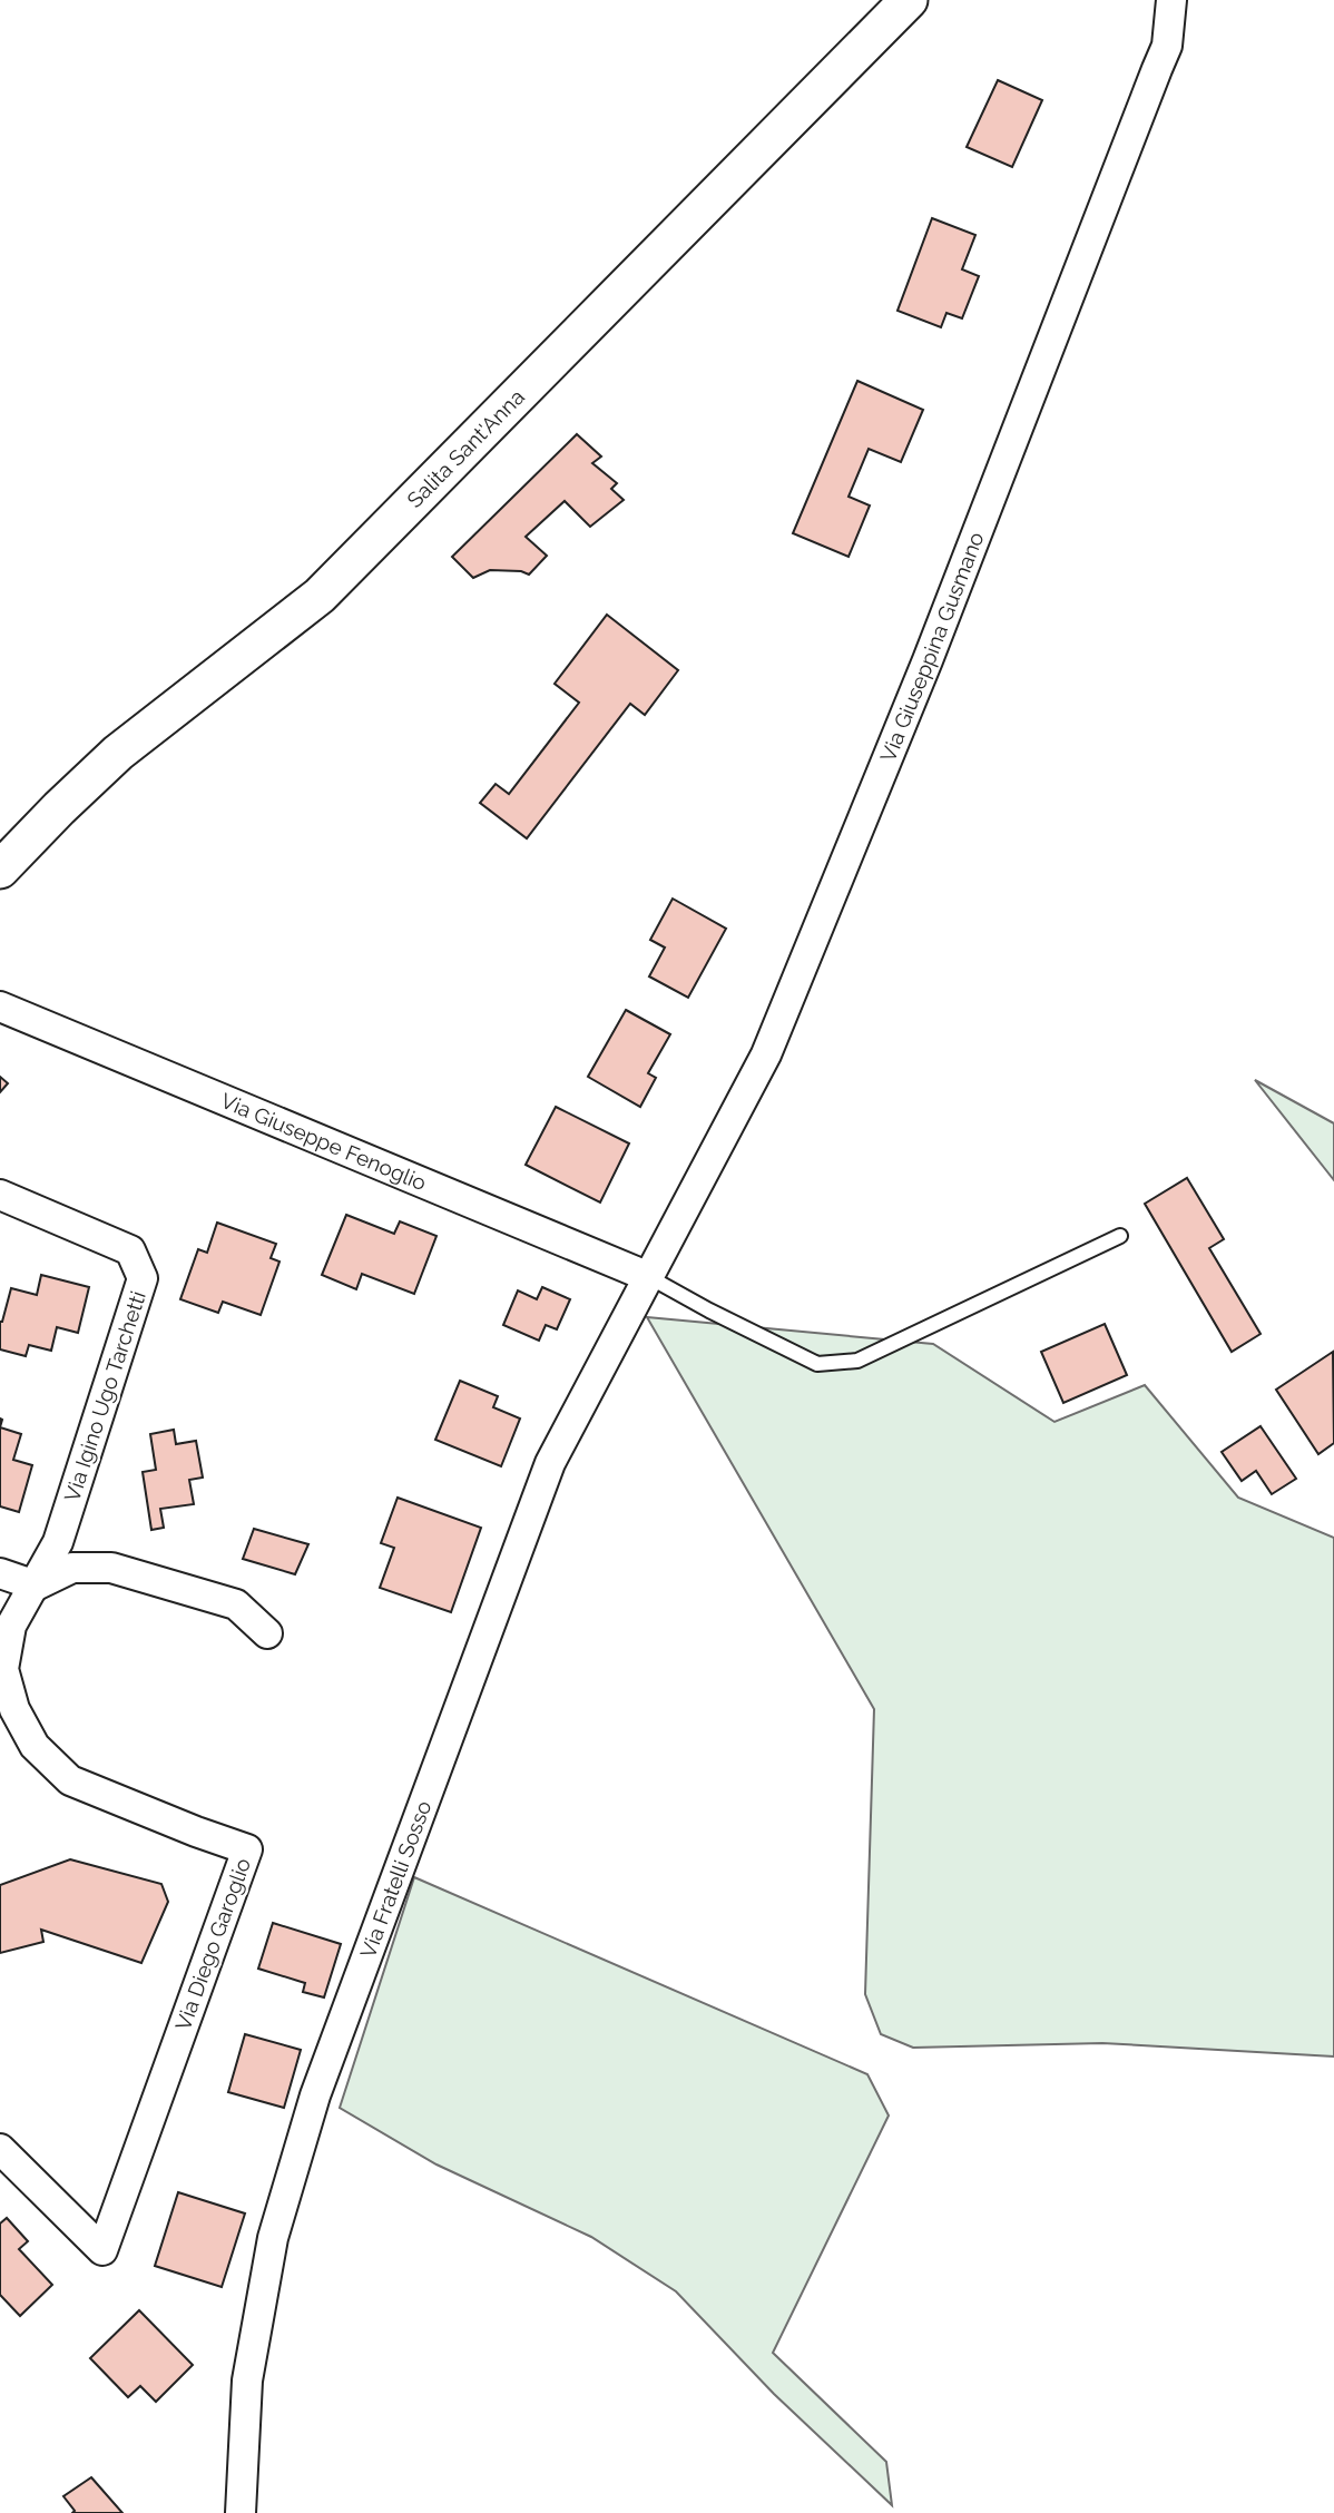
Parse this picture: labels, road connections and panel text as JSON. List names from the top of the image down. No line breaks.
{"streets":{"street":["Salita Sant'Anna","Via Giuseppina Gusmano","Via Giuseppe Fenoglio","Via Igino Ugo Tarchetti","Via Fratelli Sosso","Via Diego Garoglio"]},"crossings":[["Via Giuseppina Gusmano","Via Giuseppe Fenoglio"],["Via Giuseppina Gusmano","Via Fratelli Sosso"],["Via Giuseppe Fenoglio","Via Fratelli Sosso"],["Via Igino Ugo Tarchetti","Via Diego Garoglio"]]}
